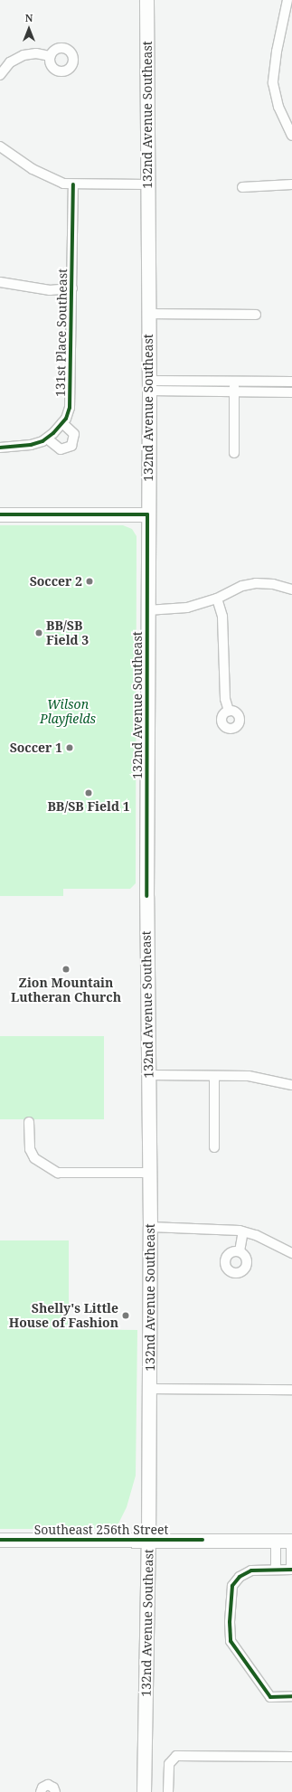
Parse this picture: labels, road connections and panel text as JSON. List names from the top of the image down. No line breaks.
{"streets":{"main road":["132nd Avenue Southeast","Southeast 256th Street"],"street":["131st Place Southeast"]},"crossings":[["132nd Avenue Southeast","Southeast 256th Street"]],"parks":["Wilson Playfields"],"places":["Soccer 2","BB/SB Field 3","Soccer 1","BB/SB Field 1","Zion Mountain Lutheran Church","Shelly's Little House of Fashion"],"north":"top"}
